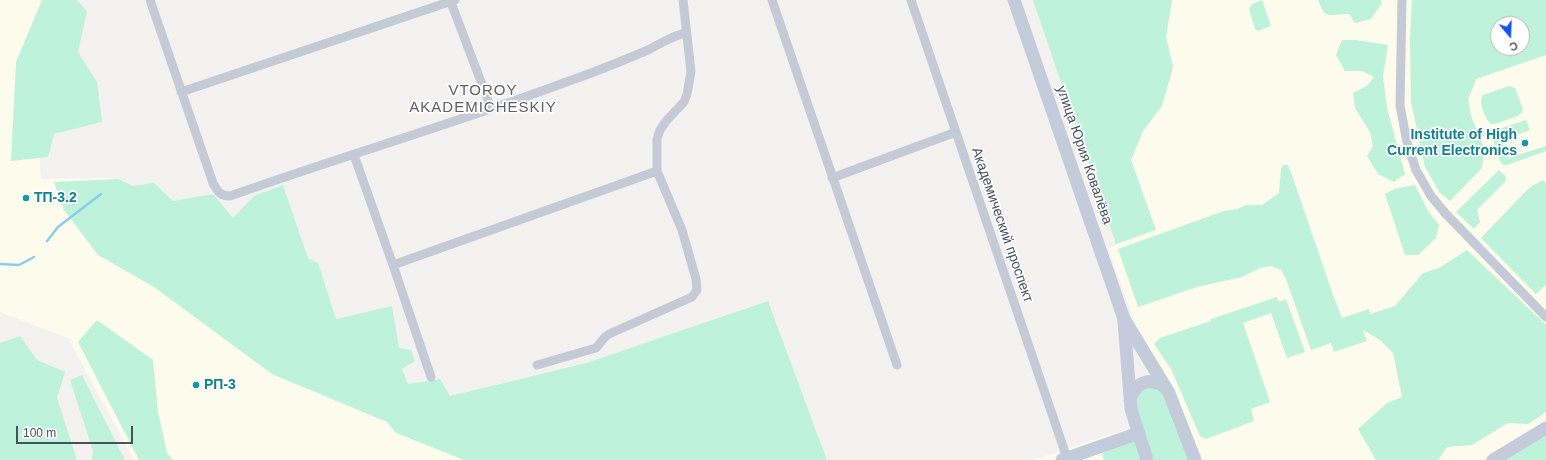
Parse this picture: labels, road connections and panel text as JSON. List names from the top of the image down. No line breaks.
{"streets":{"main road":["улица Юрия Ковалёва"],"street":["Академический проспект"]},"districts":["VTOROY AKADEMICHESKIY"],"places":["Institute of High Current Electronics","ТП-3.2","РП-3"],"scale_bar":"100 m","north":"bottom"}
